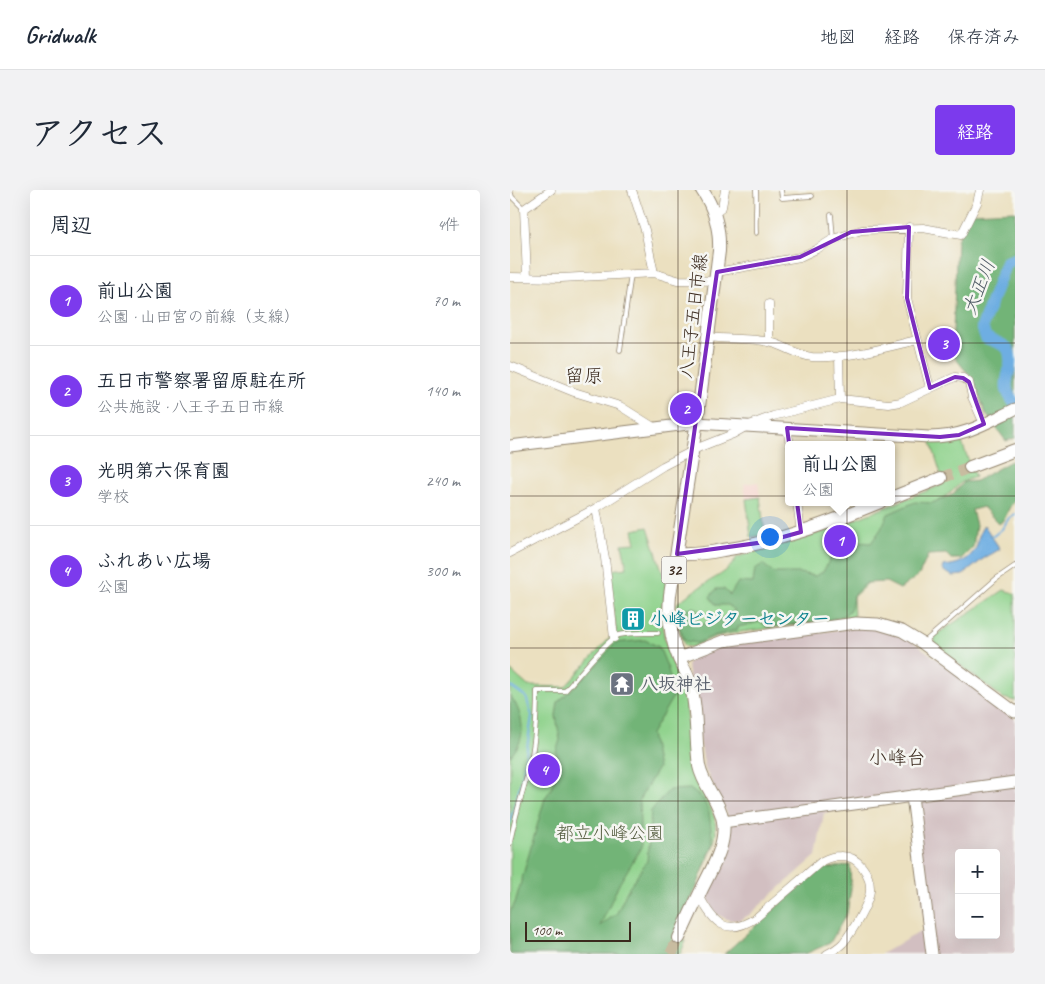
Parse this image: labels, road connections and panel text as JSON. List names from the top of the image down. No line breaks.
{"streets":{"main road":["八王子五日市線","32"]},"districts":["留原","小峰台"],"water":["大正川"],"parks":["都立小峰公園"],"places":{"building":["小峰ビジターセンター"],"temple":["八坂神社"]},"scale_bar":"100 m","page":{"header":"Gridwalk","nav":["地図","経路","保存済み"],"title":"アクセス","buttons":"経路","heading":["周辺","4件"],"list":[{"mark":"1","name":"前山公園","note":"公園 · 山田宮の前線（支線）","value":"70 m"},{"mark":"2","name":"五日市警察署留原駐在所","note":"公共施設 · 八王子五日市線","value":"140 m"},{"mark":"3","name":"光明第六保育園","note":"学校","value":"240 m"},{"mark":"4","name":"ふれあい広場","note":"公園","value":"300 m"}],"pins":["3","2","1","4"],"popup":["前山公園","公園"],"map_buttons":["+","−"],"scale":"100 m"}}
